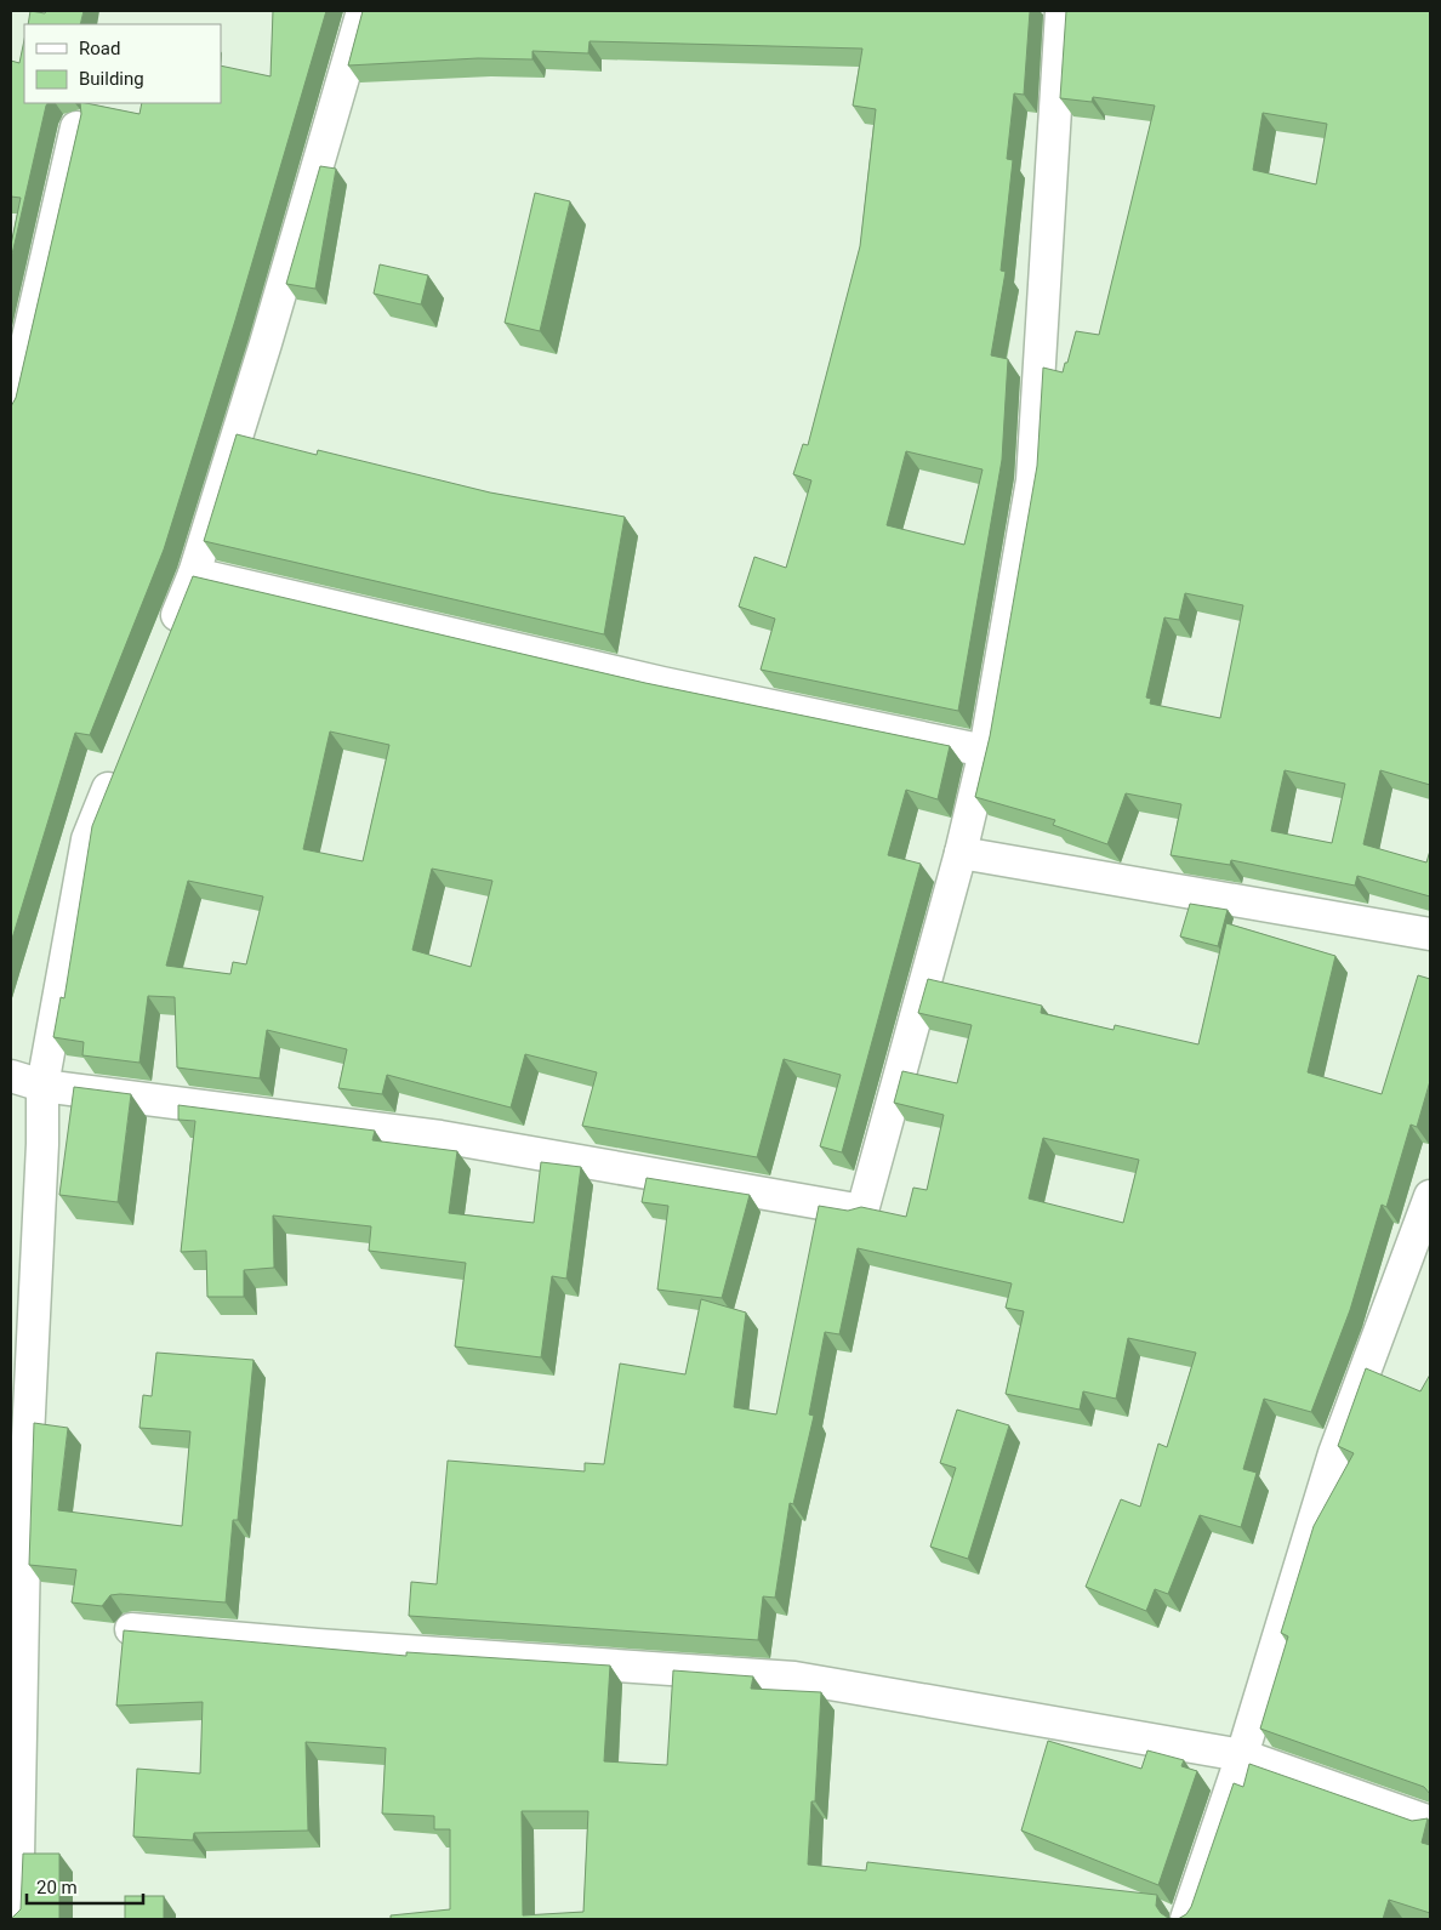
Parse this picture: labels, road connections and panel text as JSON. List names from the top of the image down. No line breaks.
{"legend":["Road","Building"],"scale_bar":"20 m"}
